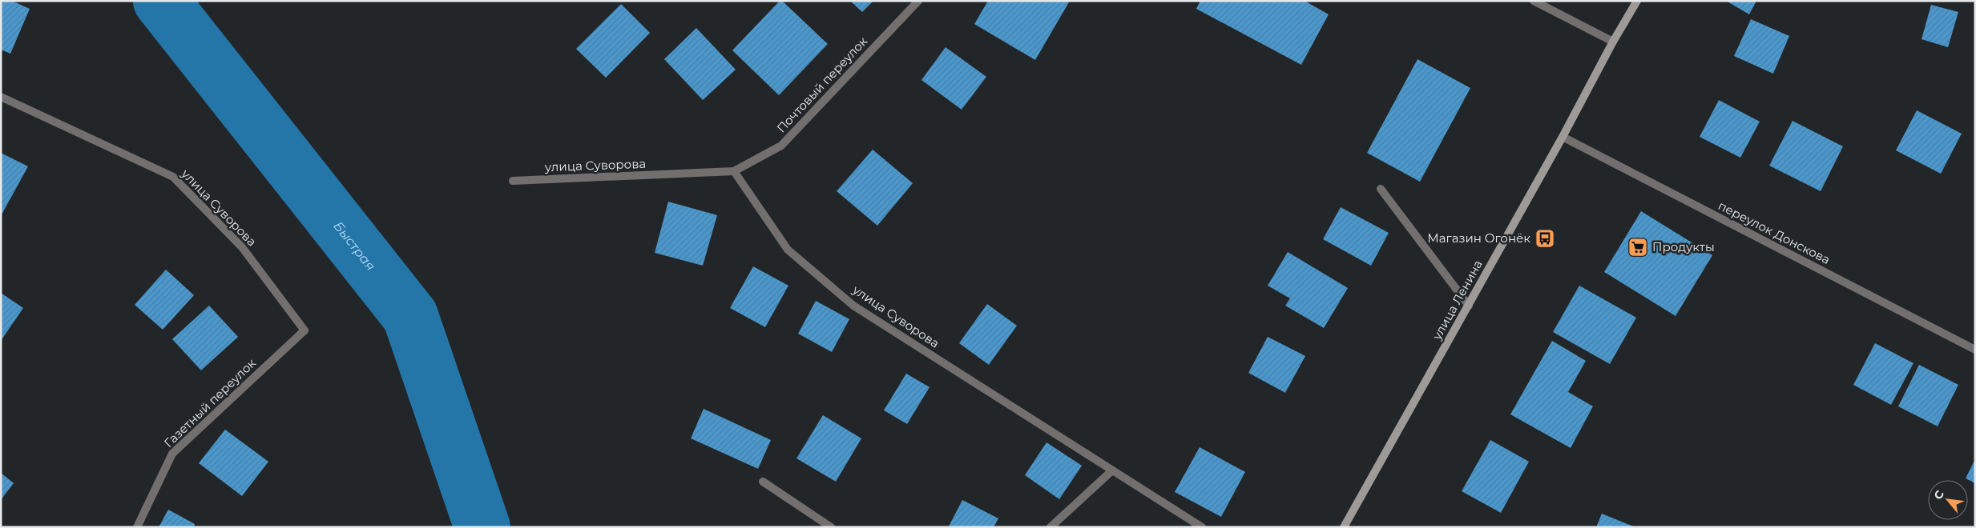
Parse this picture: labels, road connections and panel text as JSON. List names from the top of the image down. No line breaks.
{"streets":{"street":["Почтовый переулок","улица Суворова","переулок Донскова","улица Ленина","Газетный переулок"]},"crossings":[["Почтовый переулок","улица Суворова"],["улица Суворова","Газетный переулок"],["переулок Донскова","улица Ленина"]],"water":["Быстрая"],"places":{"bus stop":["Магазин Огонёк"],"supermarket":["Продукты"]},"north":"top left"}
